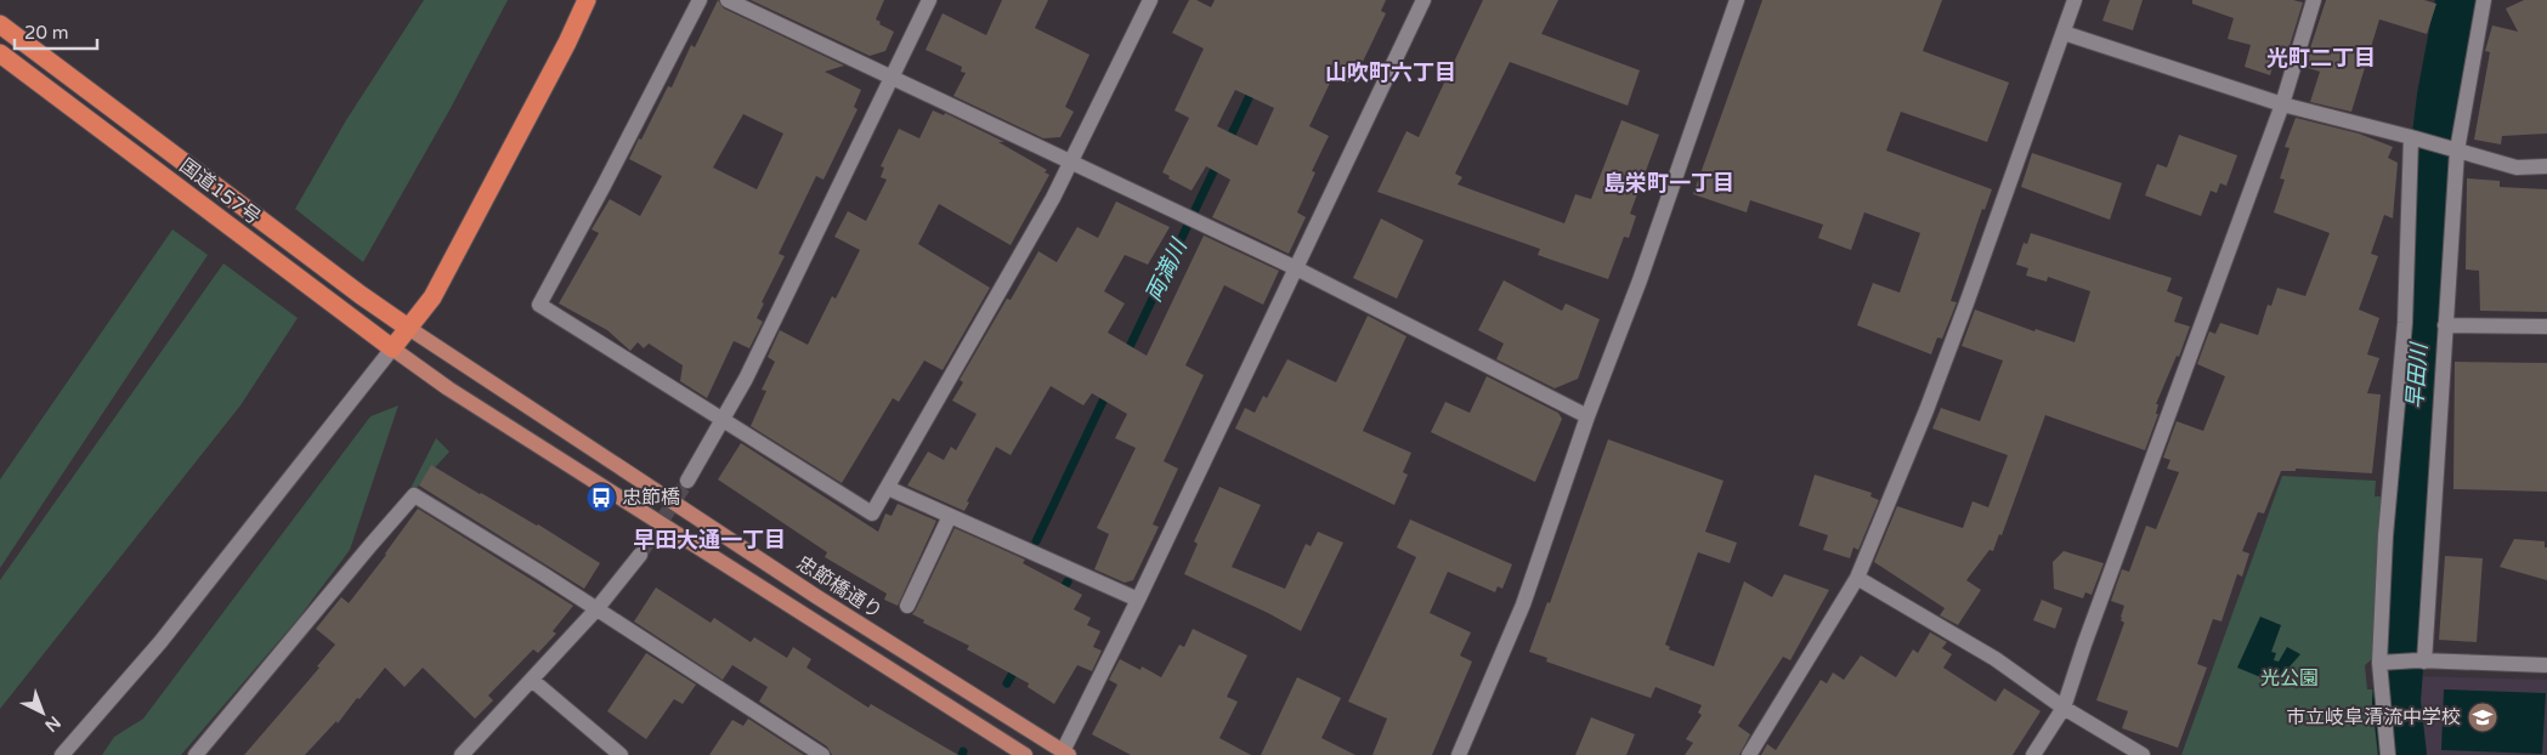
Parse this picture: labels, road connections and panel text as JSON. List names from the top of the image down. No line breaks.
{"streets":{"highway":["国道157号"],"main road":["忠節橋通り"]},"crossings":[["国道157号","忠節橋通り"]],"districts":["光町二丁目","山吹町六丁目","島栄町一丁目","早田大通一丁目"],"water":["両満川","早田川"],"parks":["光公園"],"places":{"bus stop":["忠節橋"],"school or university":["市立岐阜清流中学校"]},"scale_bar":"20 m","north":"bottom right"}
